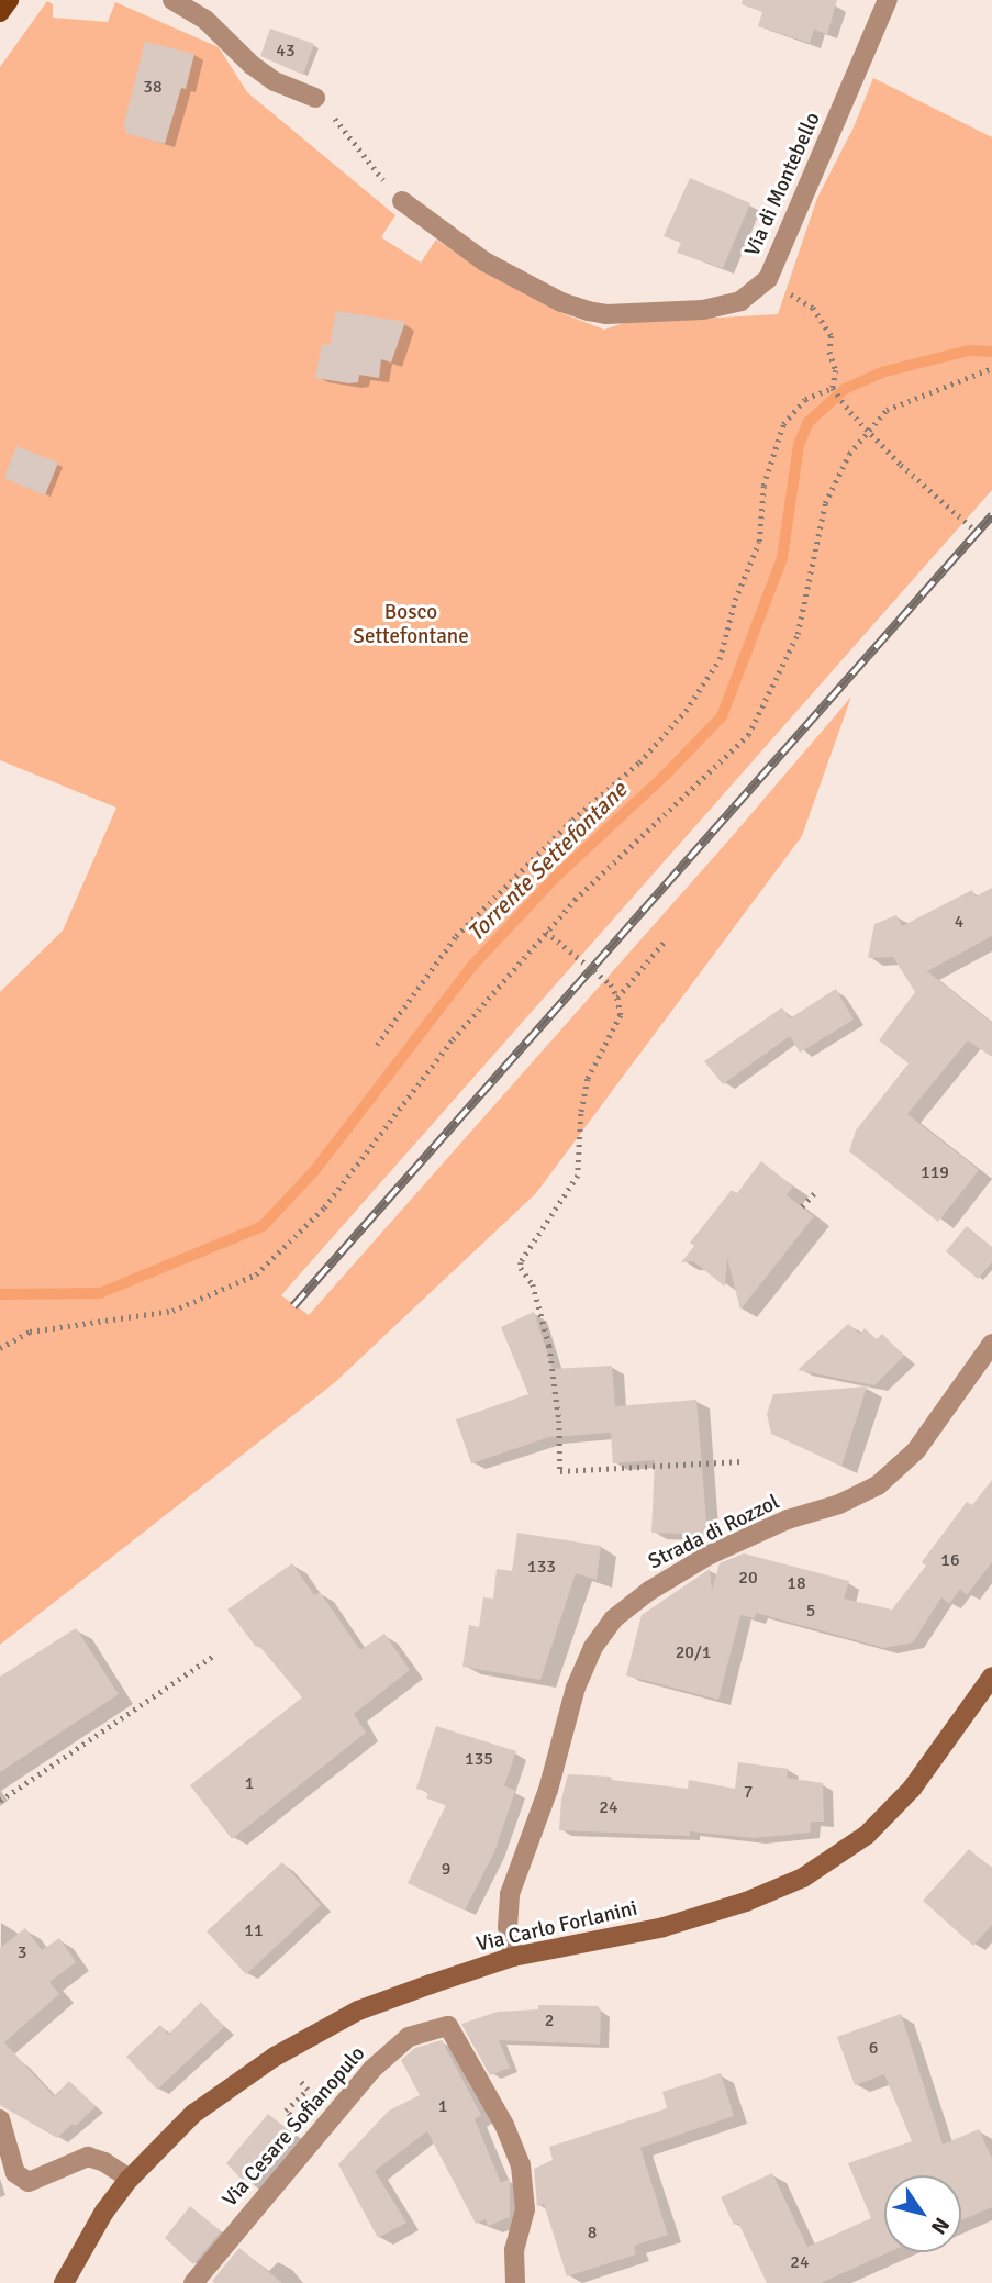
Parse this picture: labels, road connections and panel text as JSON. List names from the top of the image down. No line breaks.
{"streets":{"main road":["Via Carlo Forlanini"],"street":["Via di Montebello","Strada di Rozzol","Via Cesare Sofianopulo"]},"crossings":[["Strada di Rozzol","Via Carlo Forlanini"]],"water":["Torrente Settefontane"],"parks":["Bosco Settefontane"],"house_numbers":["43","38","4","119","16","133","20","18","5","20/1","135","1","7","24","9","11","3","2","6","1","8","24"],"north":"bottom right"}
